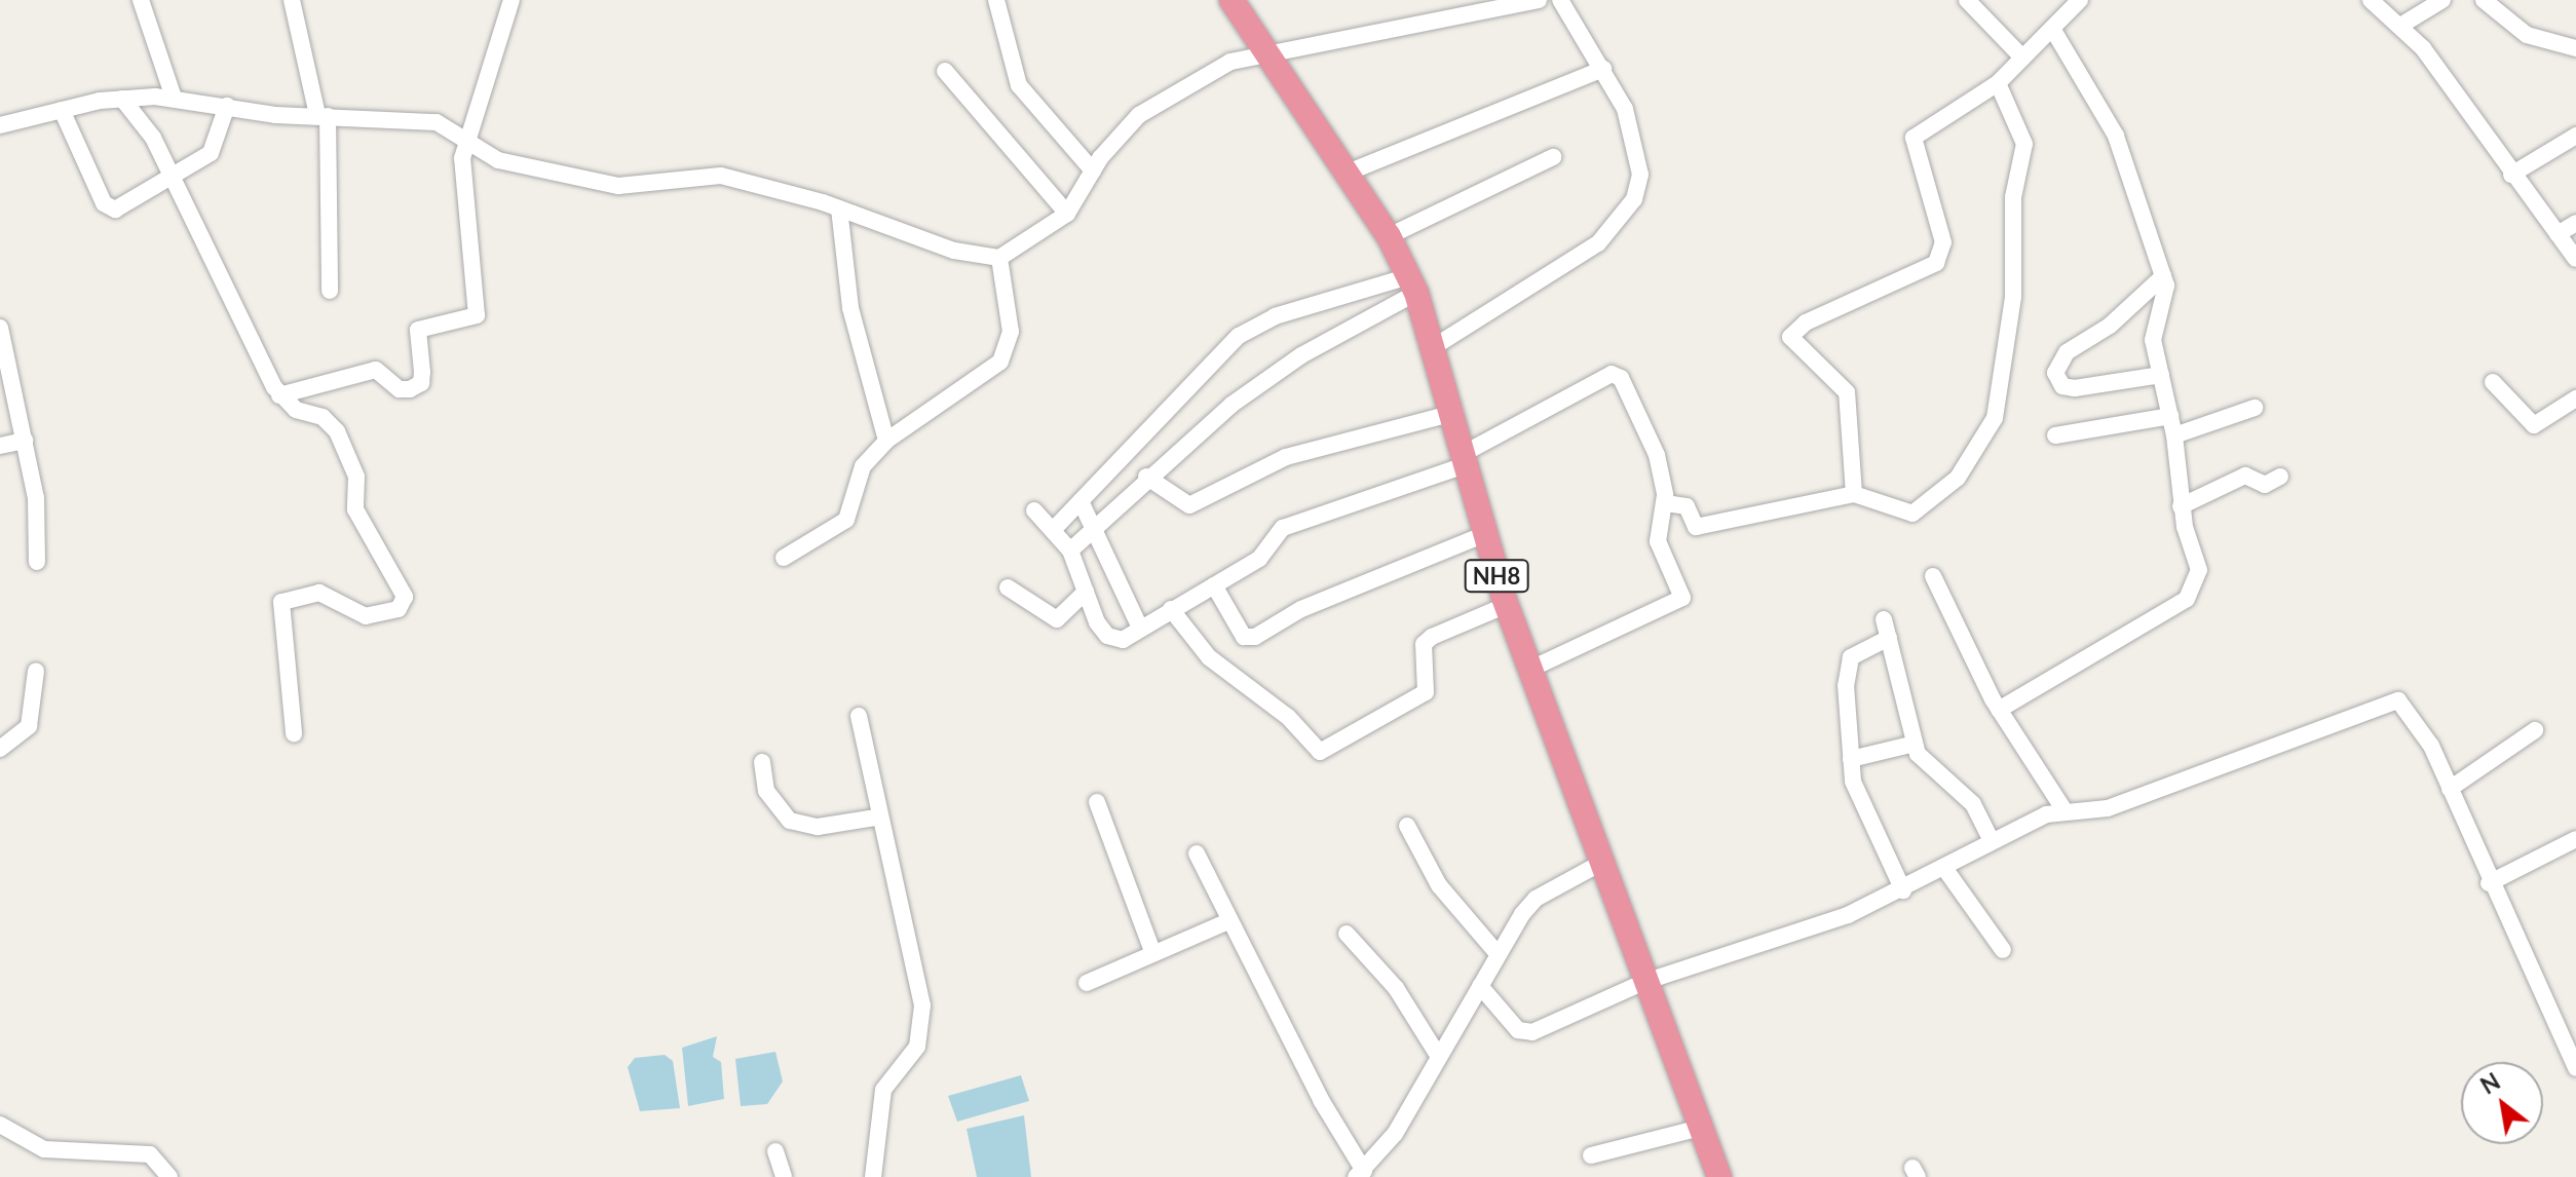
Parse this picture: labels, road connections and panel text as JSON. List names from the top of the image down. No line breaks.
{"streets":{"highway":["NH8"]},"north":"top left"}
